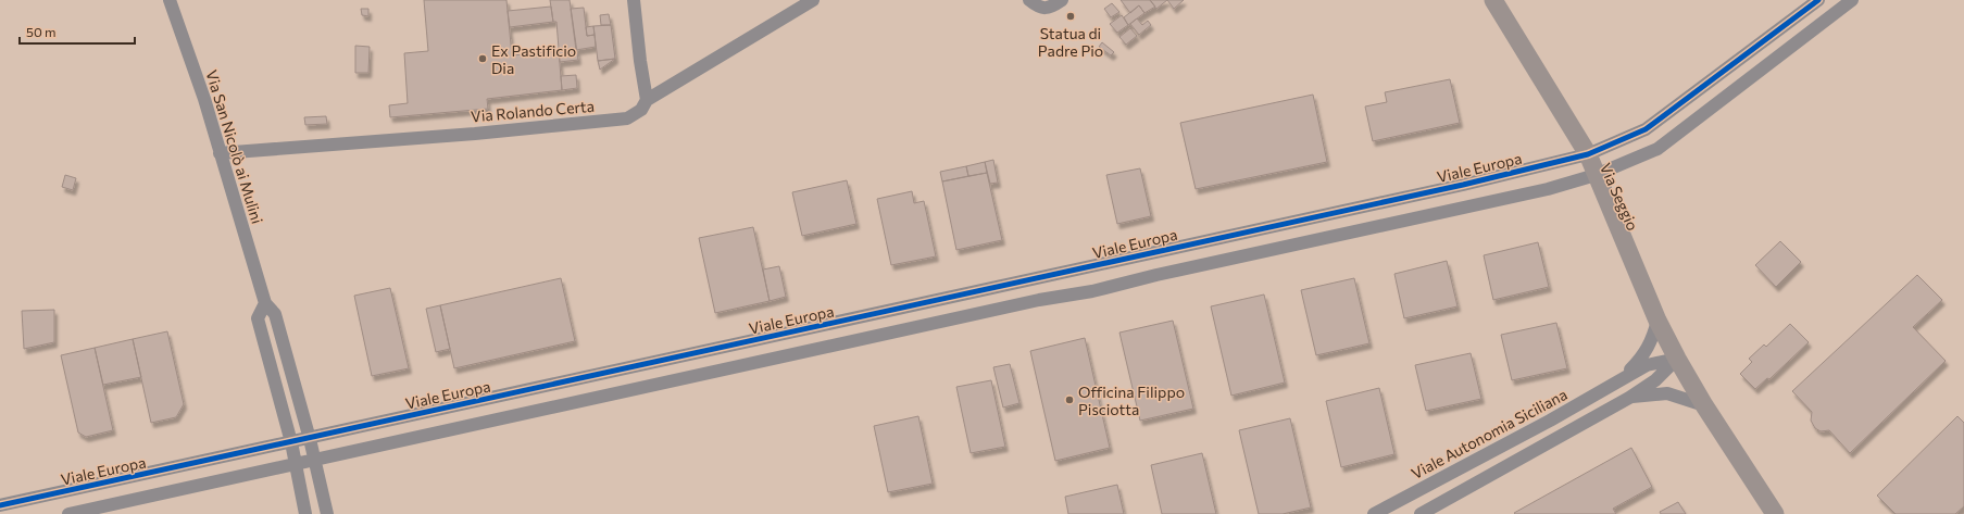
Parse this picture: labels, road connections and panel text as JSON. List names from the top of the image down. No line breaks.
{"streets":{"street":["Via Rolando Certa","Via San Nicolò ai Mulini","Viale Europa","Via Seggio","Viale Autonomia Siciliana"]},"crossings":[["Via Rolando Certa","Via San Nicolò ai Mulini"],["Via San Nicolò ai Mulini","Viale Europa"],["Viale Europa","Via Seggio"],["Via Seggio","Viale Autonomia Siciliana"]],"places":["Statua di Padre Pio","Ex Pastificio Dia","Officina Filippo Pisciotta"],"scale_bar":"50 m"}
